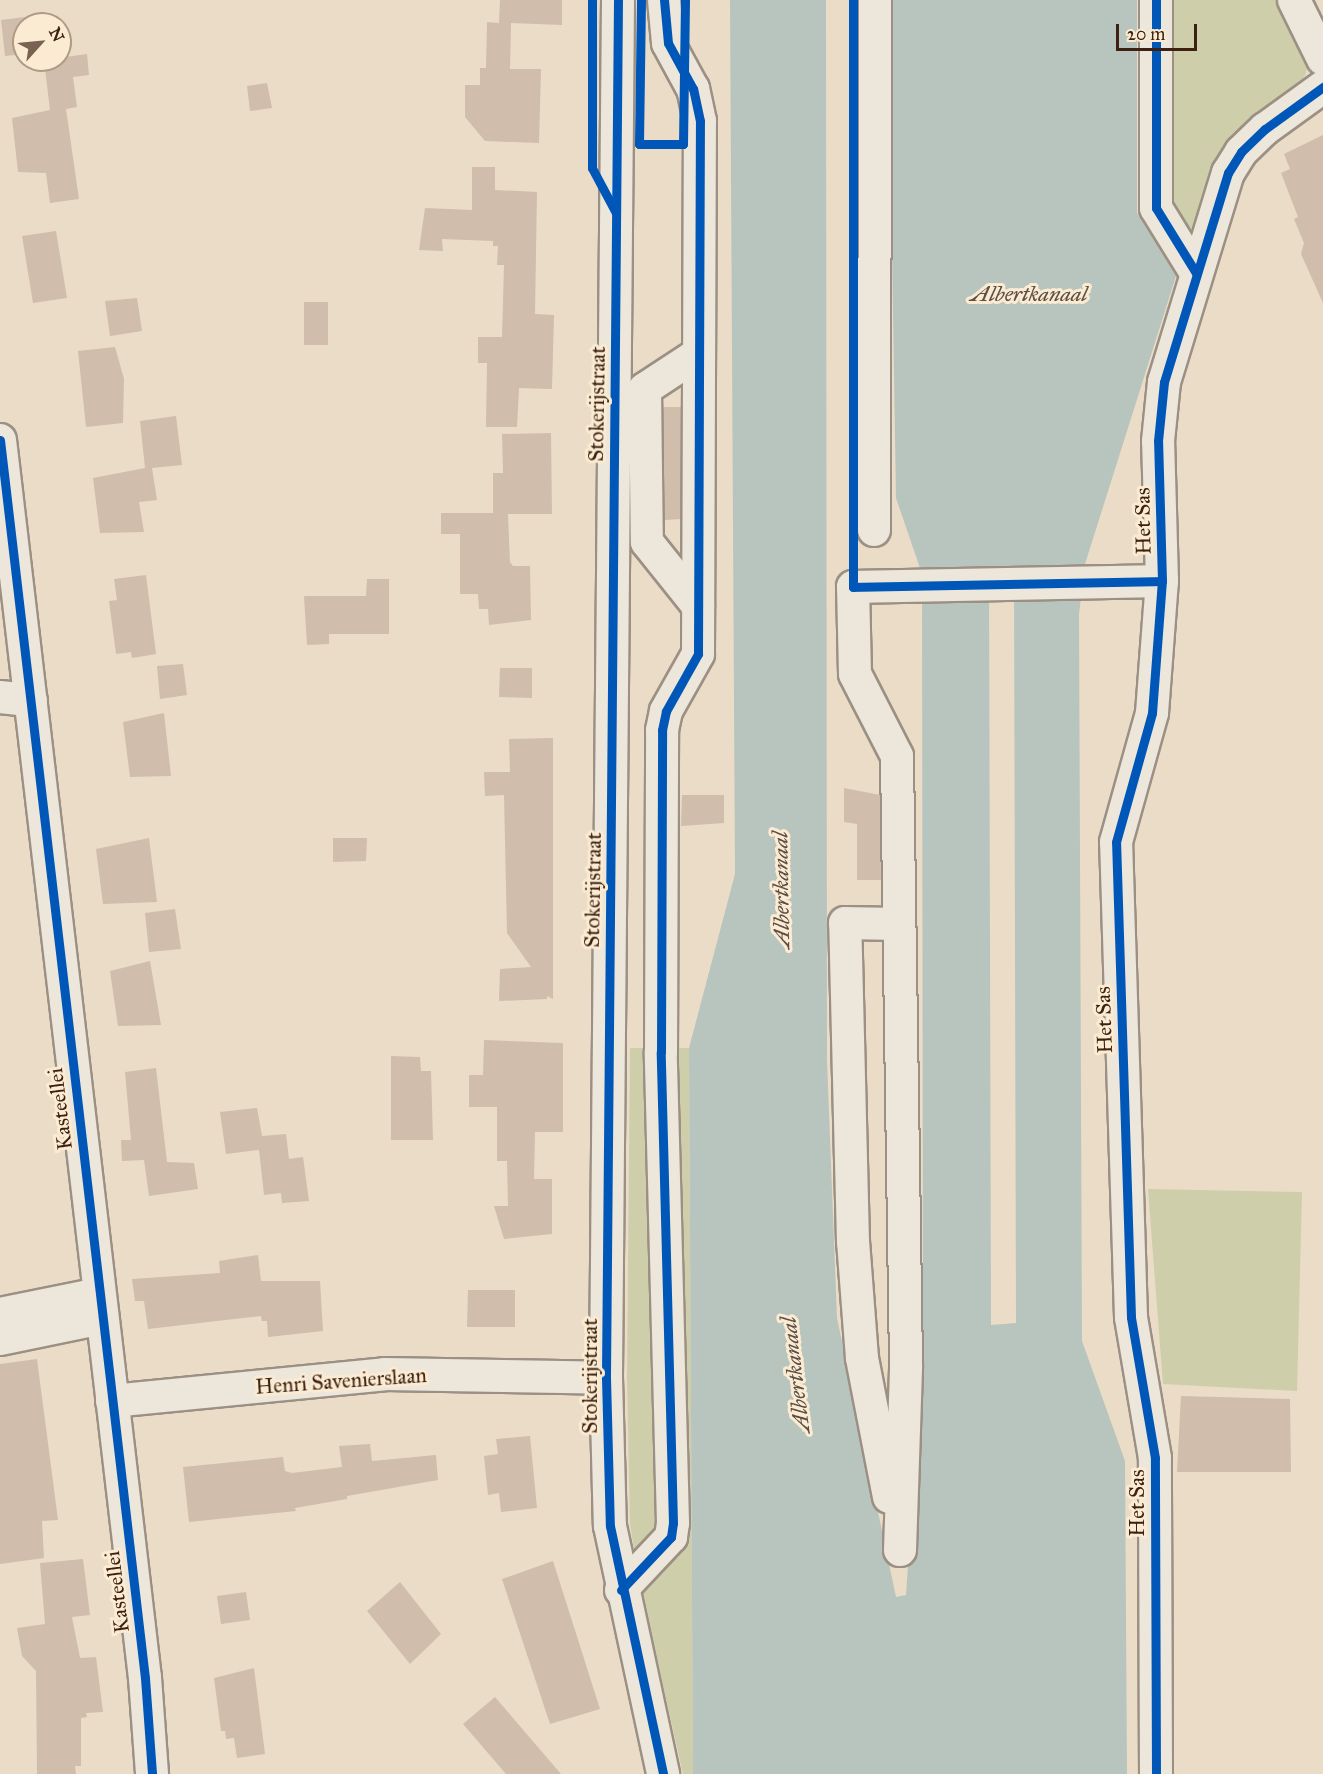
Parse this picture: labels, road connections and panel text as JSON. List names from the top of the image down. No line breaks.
{"streets":{"street":["Stokerijstraat","Het Sas","Kasteellei","Henri Savenierslaan"]},"crossings":[["Stokerijstraat","Henri Savenierslaan"],["Kasteellei","Henri Savenierslaan"]],"water":["Albertkanaal"],"scale_bar":"20 m","north":"top right"}
